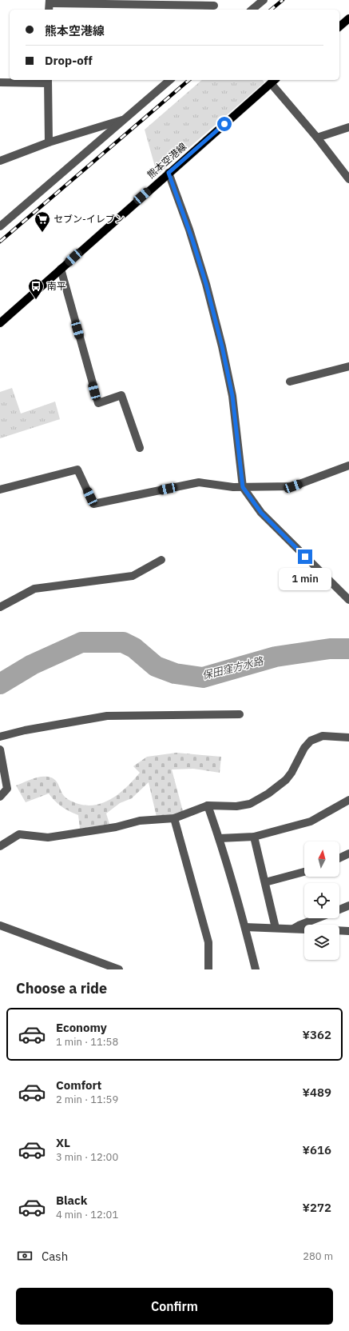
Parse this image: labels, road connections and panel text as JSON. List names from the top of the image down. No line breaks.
{"streets":{"main road":["熊本空港線"]},"water":["保田窪方水路"],"places":{"supermarket":["セブン-イレブン"],"bus stop":["南平"]},"north":"top","page":{"banner":["熊本空港線","Drop-off"],"bubble":"1 min","heading":"Choose a ride","list":[{"name":"Economy","note":"1 min · 11:58","value":"¥362"},{"name":"Comfort","note":"2 min · 11:59","value":"¥489"},{"name":"XL","note":"3 min · 12:00","value":"¥616"},{"name":"Black","note":"4 min · 12:01","value":"¥272"}],"pay":["Cash","280 m"],"buttons":"Confirm"}}
